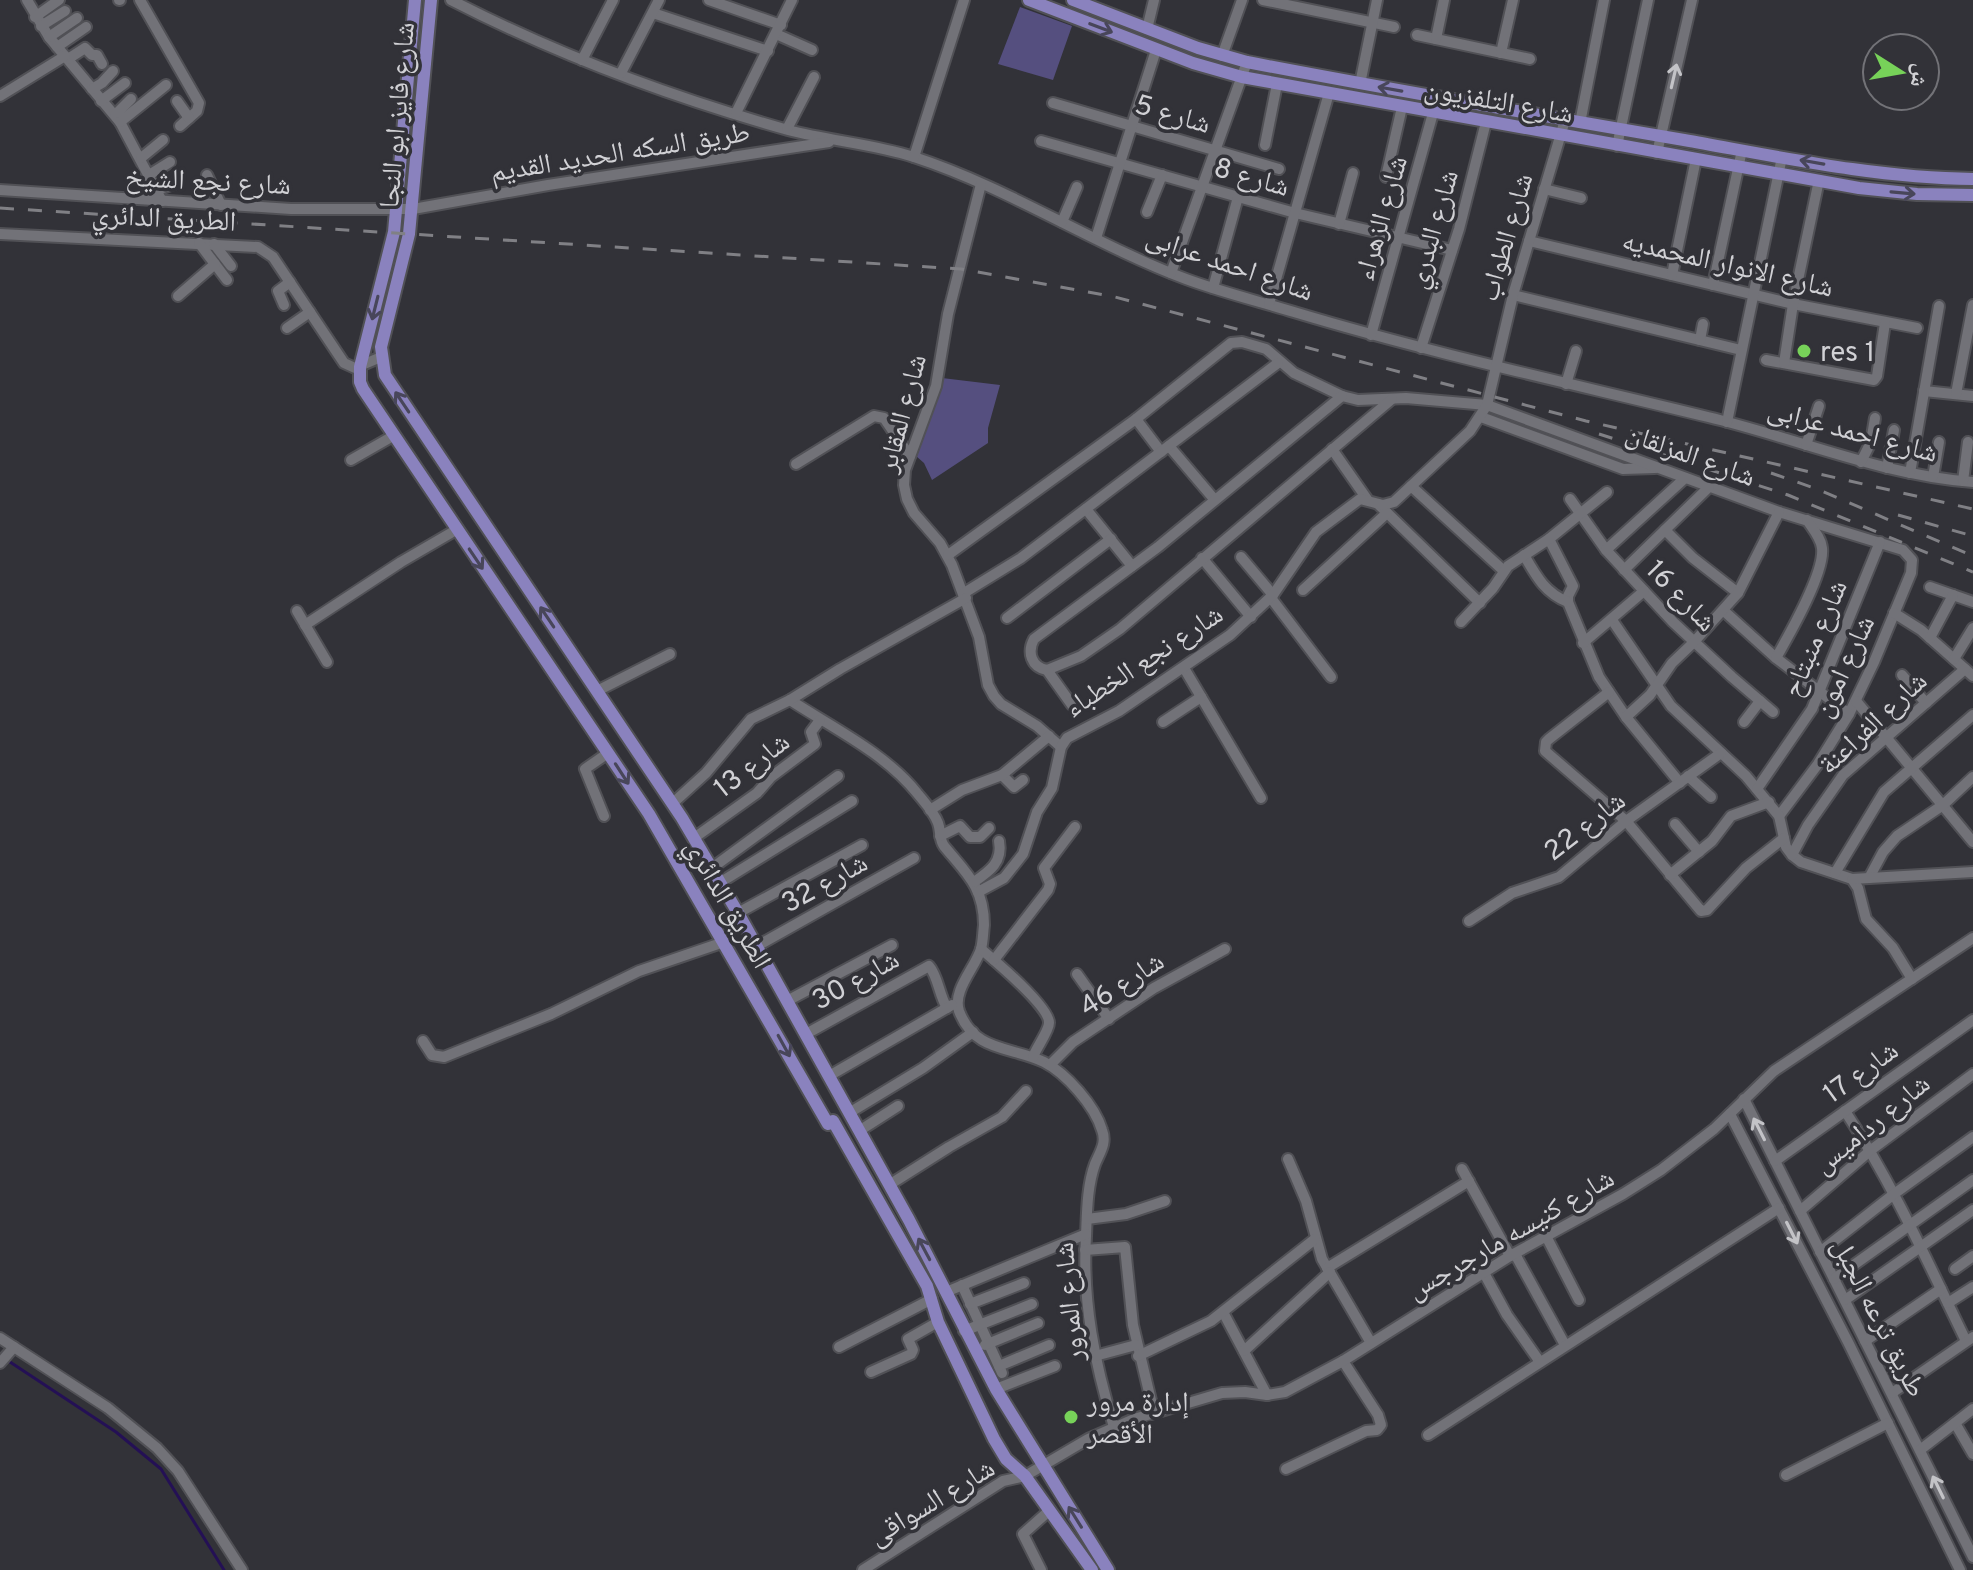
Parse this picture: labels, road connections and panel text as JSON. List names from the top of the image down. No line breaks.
{"streets":{"main road":["شارع التلفزيون","شارع فايز ابو النجا","الطريق الدائري"],"street":["شارع 5","طريق السكه الحديد القديم","شارع 8","شارع نجع الشيخ","شارع الزهراء","شارع البدري","شارع الطواب","شارع احمد عرابى","شارع الانوار المحمديه","شارع المقابر","شارع المزلقان","شارع 16","شارع منبتاح","شارع نجع الخطباء","شارع امون","شارع الفراعنة","شارع 13","شارع 22","شارع 32","شارع 30","شارع 46","شارع 17","شارع رداميس","شارع كنيسه مارجرجس","شارع المرور","طريق ترعه الجبل","شارع السواقى"]},"crossings":[["شارع التلفزيون","شارع الزهراء"],["شارع التلفزيون","شارع البدري"],["شارع التلفزيون","شارع الطواب"],["شارع فايز ابو النجا","طريق السكه الحديد القديم"],["شارع فايز ابو النجا","شارع نجع الشيخ"],["شارع فايز ابو النجا","الطريق الدائري"],["طريق السكه الحديد القديم","شارع نجع الشيخ"],["طريق السكه الحديد القديم","شارع احمد عرابى"],["شارع 8","شارع الزهراء"],["شارع 8","شارع البدري"],["الطريق الدائري","شارع 13"],["الطريق الدائري","شارع 32"],["الطريق الدائري","شارع 30"],["الطريق الدائري","شارع كنيسه مارجرجس"],["الطريق الدائري","شارع السواقى"],["شارع الزهراء","شارع احمد عرابى"],["شارع البدري","شارع احمد عرابى"],["شارع الطواب","شارع احمد عرابى"],["شارع الطواب","شارع الانوار المحمديه"],["شارع الطواب","شارع نجع الخطباء"],["شارع احمد عرابى","شارع المقابر"],["شارع احمد عرابى","شارع نجع الخطباء"],["شارع المقابر","شارع نجع الخطباء"],["شارع المزلقان","شارع منبتاح"],["شارع المزلقان","شارع نجع الخطباء"],["شارع المزلقان","شارع امون"],["شارع منبتاح","شارع امون"],["شارع 46","شارع المرور"],["شارع 17","طريق ترعه الجبل"],["شارع رداميس","طريق ترعه الجبل"],["شارع كنيسه مارجرجس","شارع المرور"],["شارع كنيسه مارجرجس","طريق ترعه الجبل"],["شارع كنيسه مارجرجس","شارع السواقى"]],"places":["res 1","إدارة مرور الأقصر"],"north":"right"}
